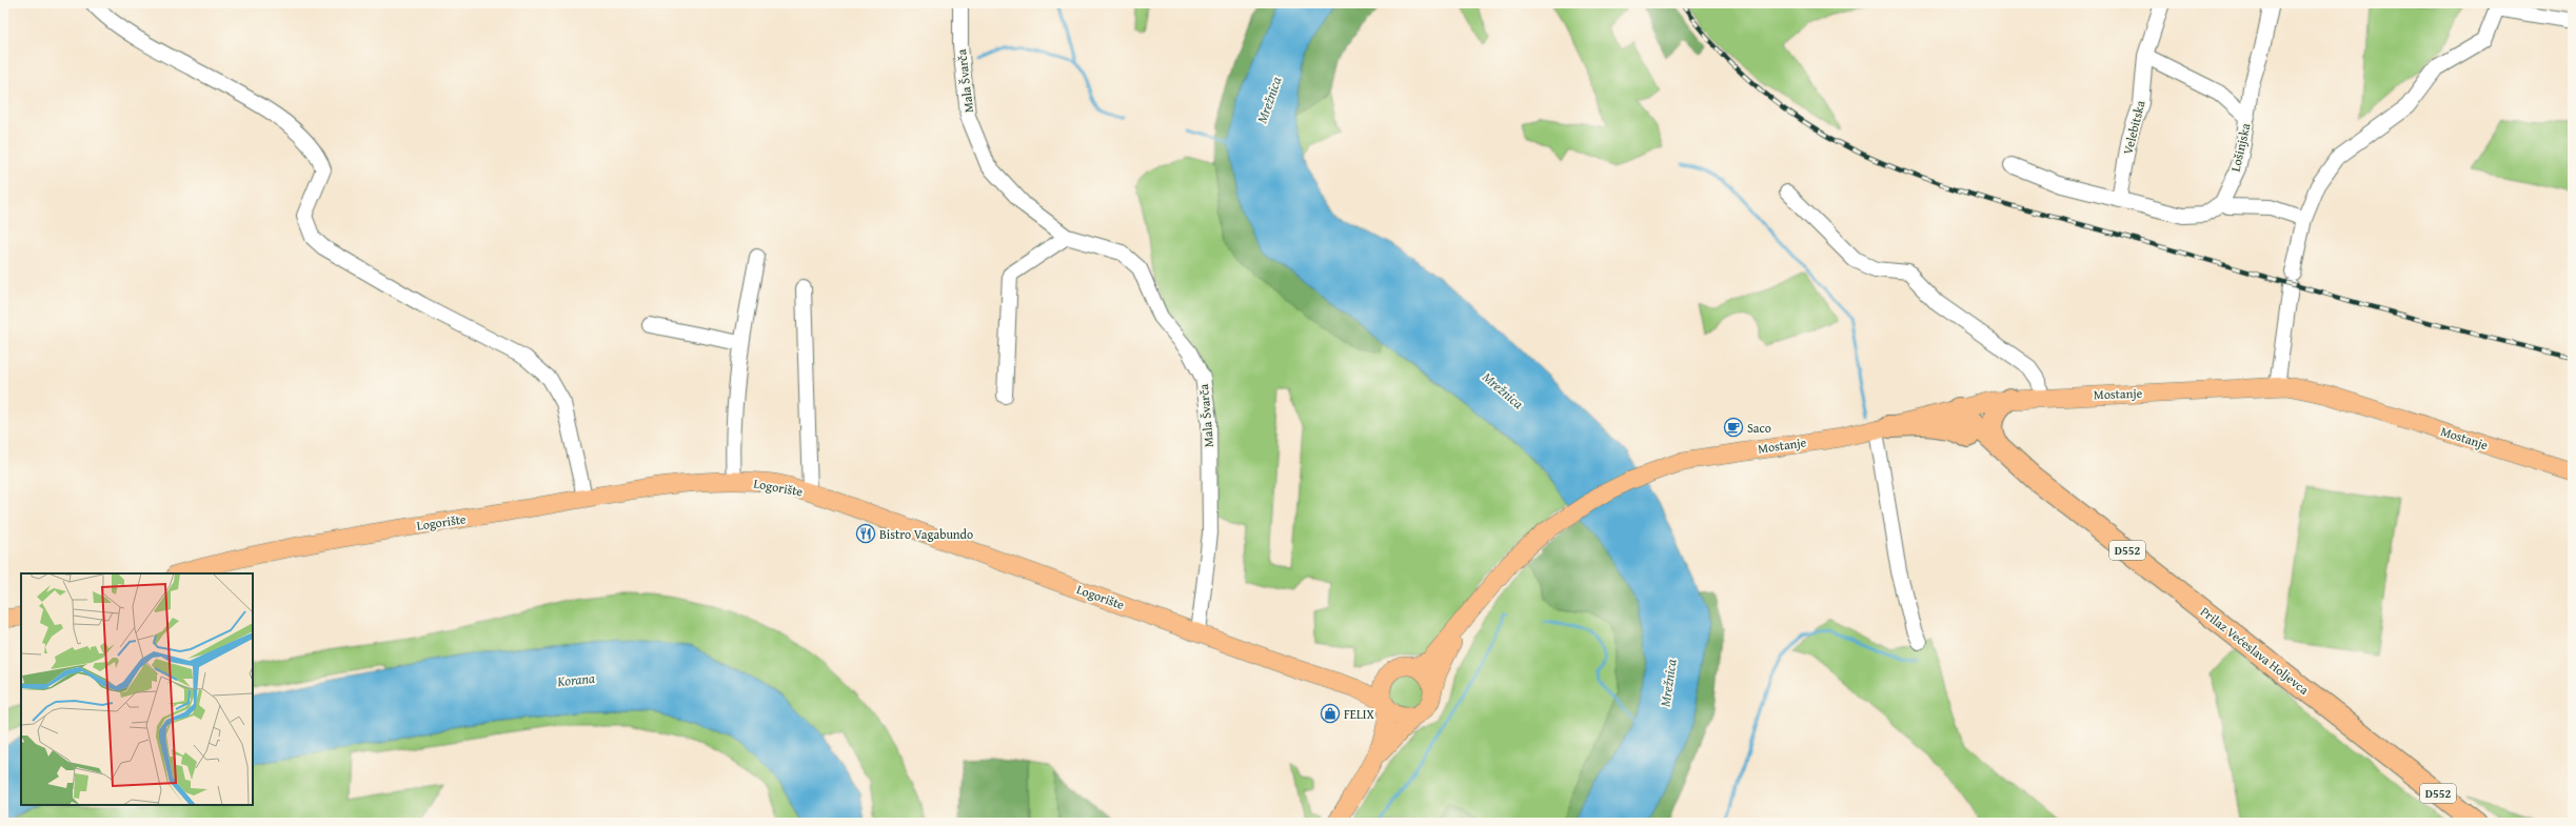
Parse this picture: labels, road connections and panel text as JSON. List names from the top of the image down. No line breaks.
{"streets":{"highway":["D552","Prilaz Većeslava Holjevca"],"main road":["Mostanje","Logorište"],"street":["Mala Švarča","Velebitska","Lošinjska"]},"crossings":[["Mala Švarča","Logorište"],["Mostanje","Prilaz Većeslava Holjevca"]],"water":["Mrežnica","Korana"],"places":{"cafe":["Saco"],"restaurant":["Bistro Vagabundo"],"shop":["FELIX"]}}
